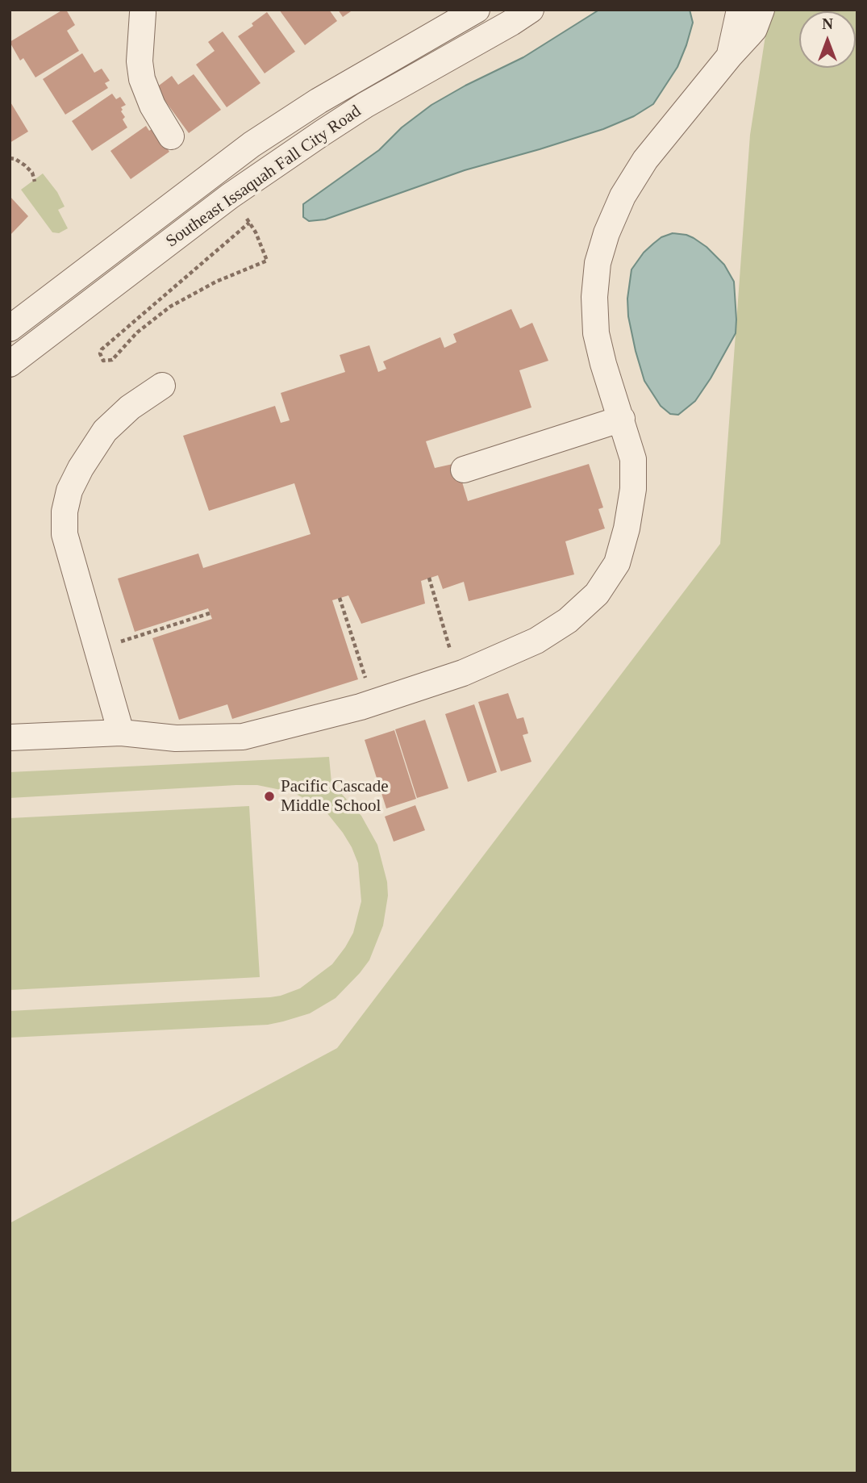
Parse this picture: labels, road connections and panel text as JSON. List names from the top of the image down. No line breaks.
{"streets":{"street":["Southeast Issaquah Fall City Road"]},"places":["Pacific Cascade Middle School"],"north":"top"}
